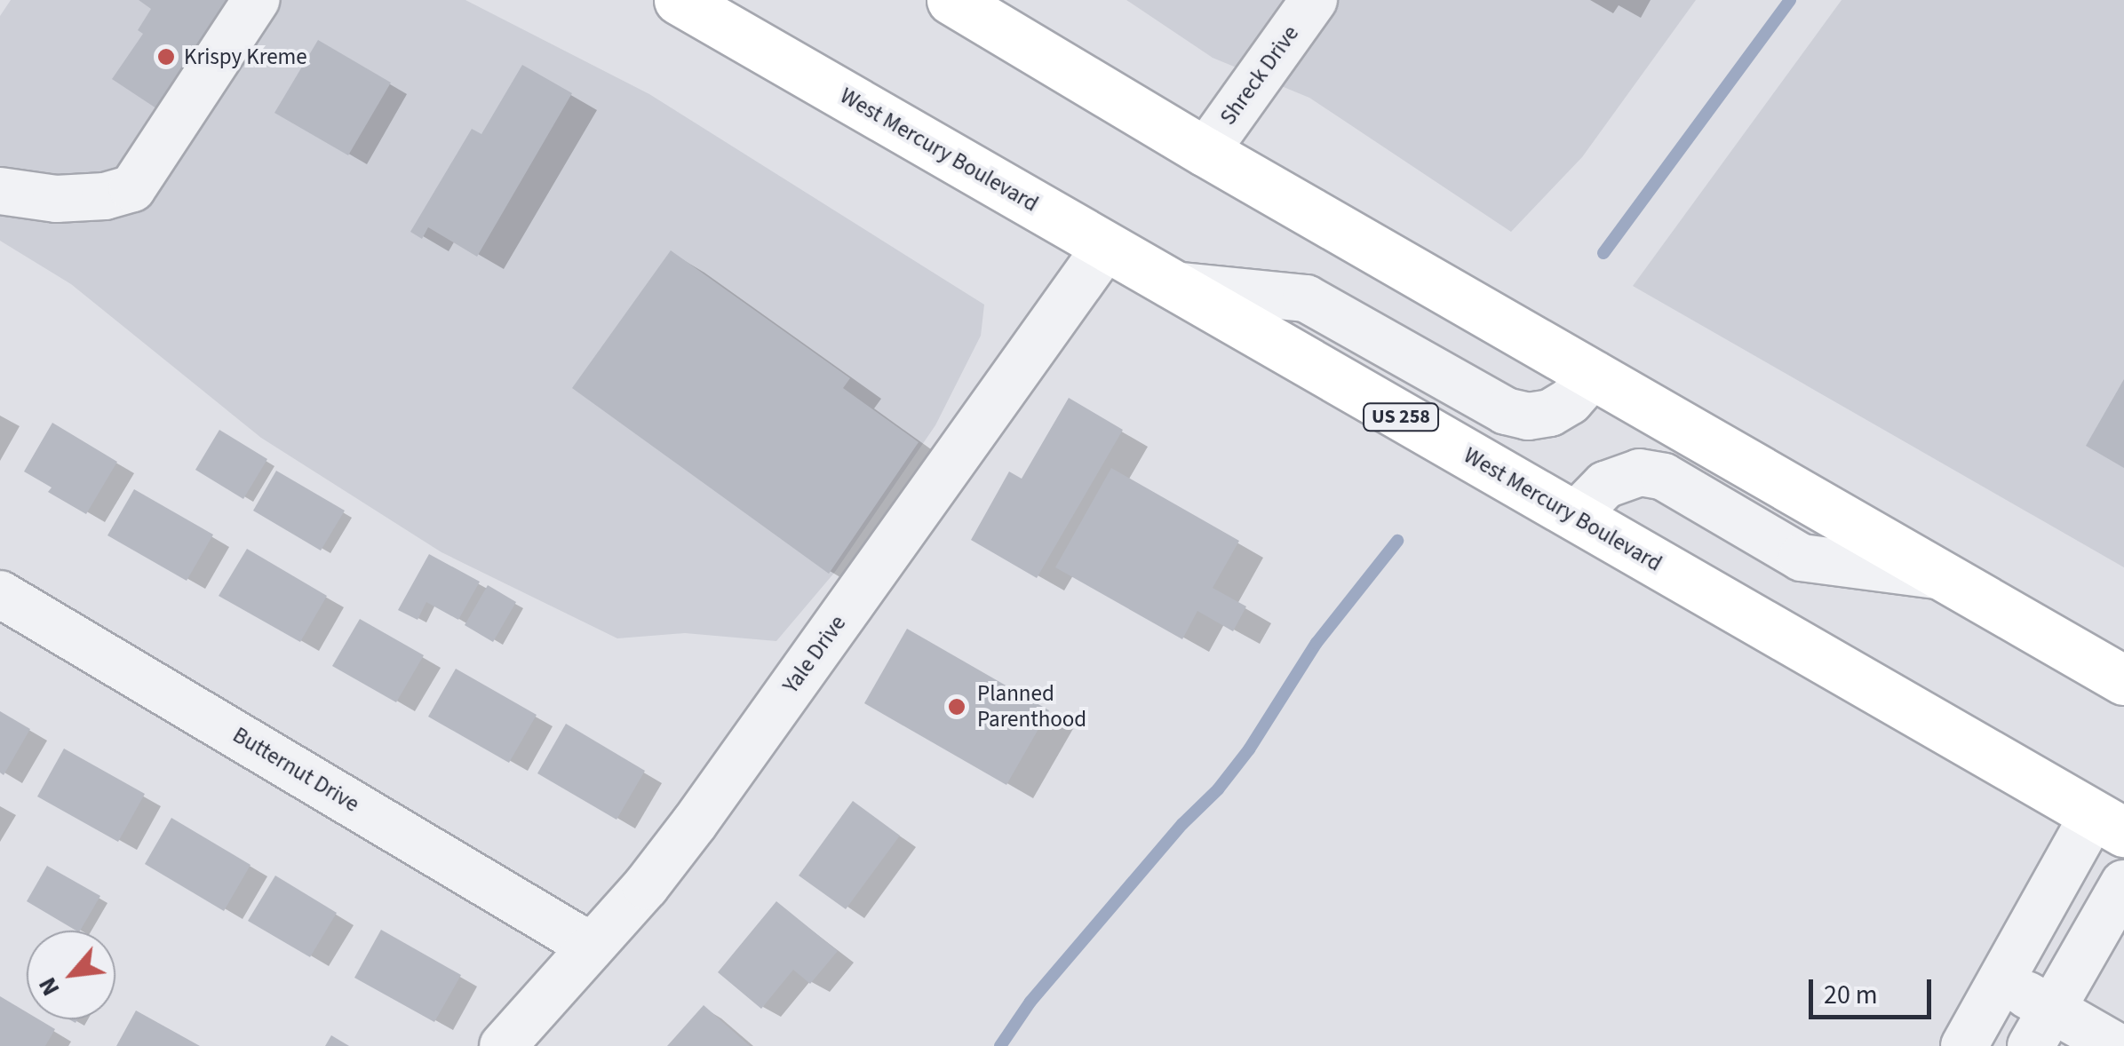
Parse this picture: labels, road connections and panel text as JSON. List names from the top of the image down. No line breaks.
{"streets":{"highway":["West Mercury Boulevard","US 258"],"street":["Shreck Drive","Yale Drive","Butternut Drive"]},"crossings":[["West Mercury Boulevard","Yale Drive"],["Yale Drive","Butternut Drive"]],"places":["Krispy Kreme","Planned Parenthood"],"scale_bar":"20 m","north":"bottom left"}
